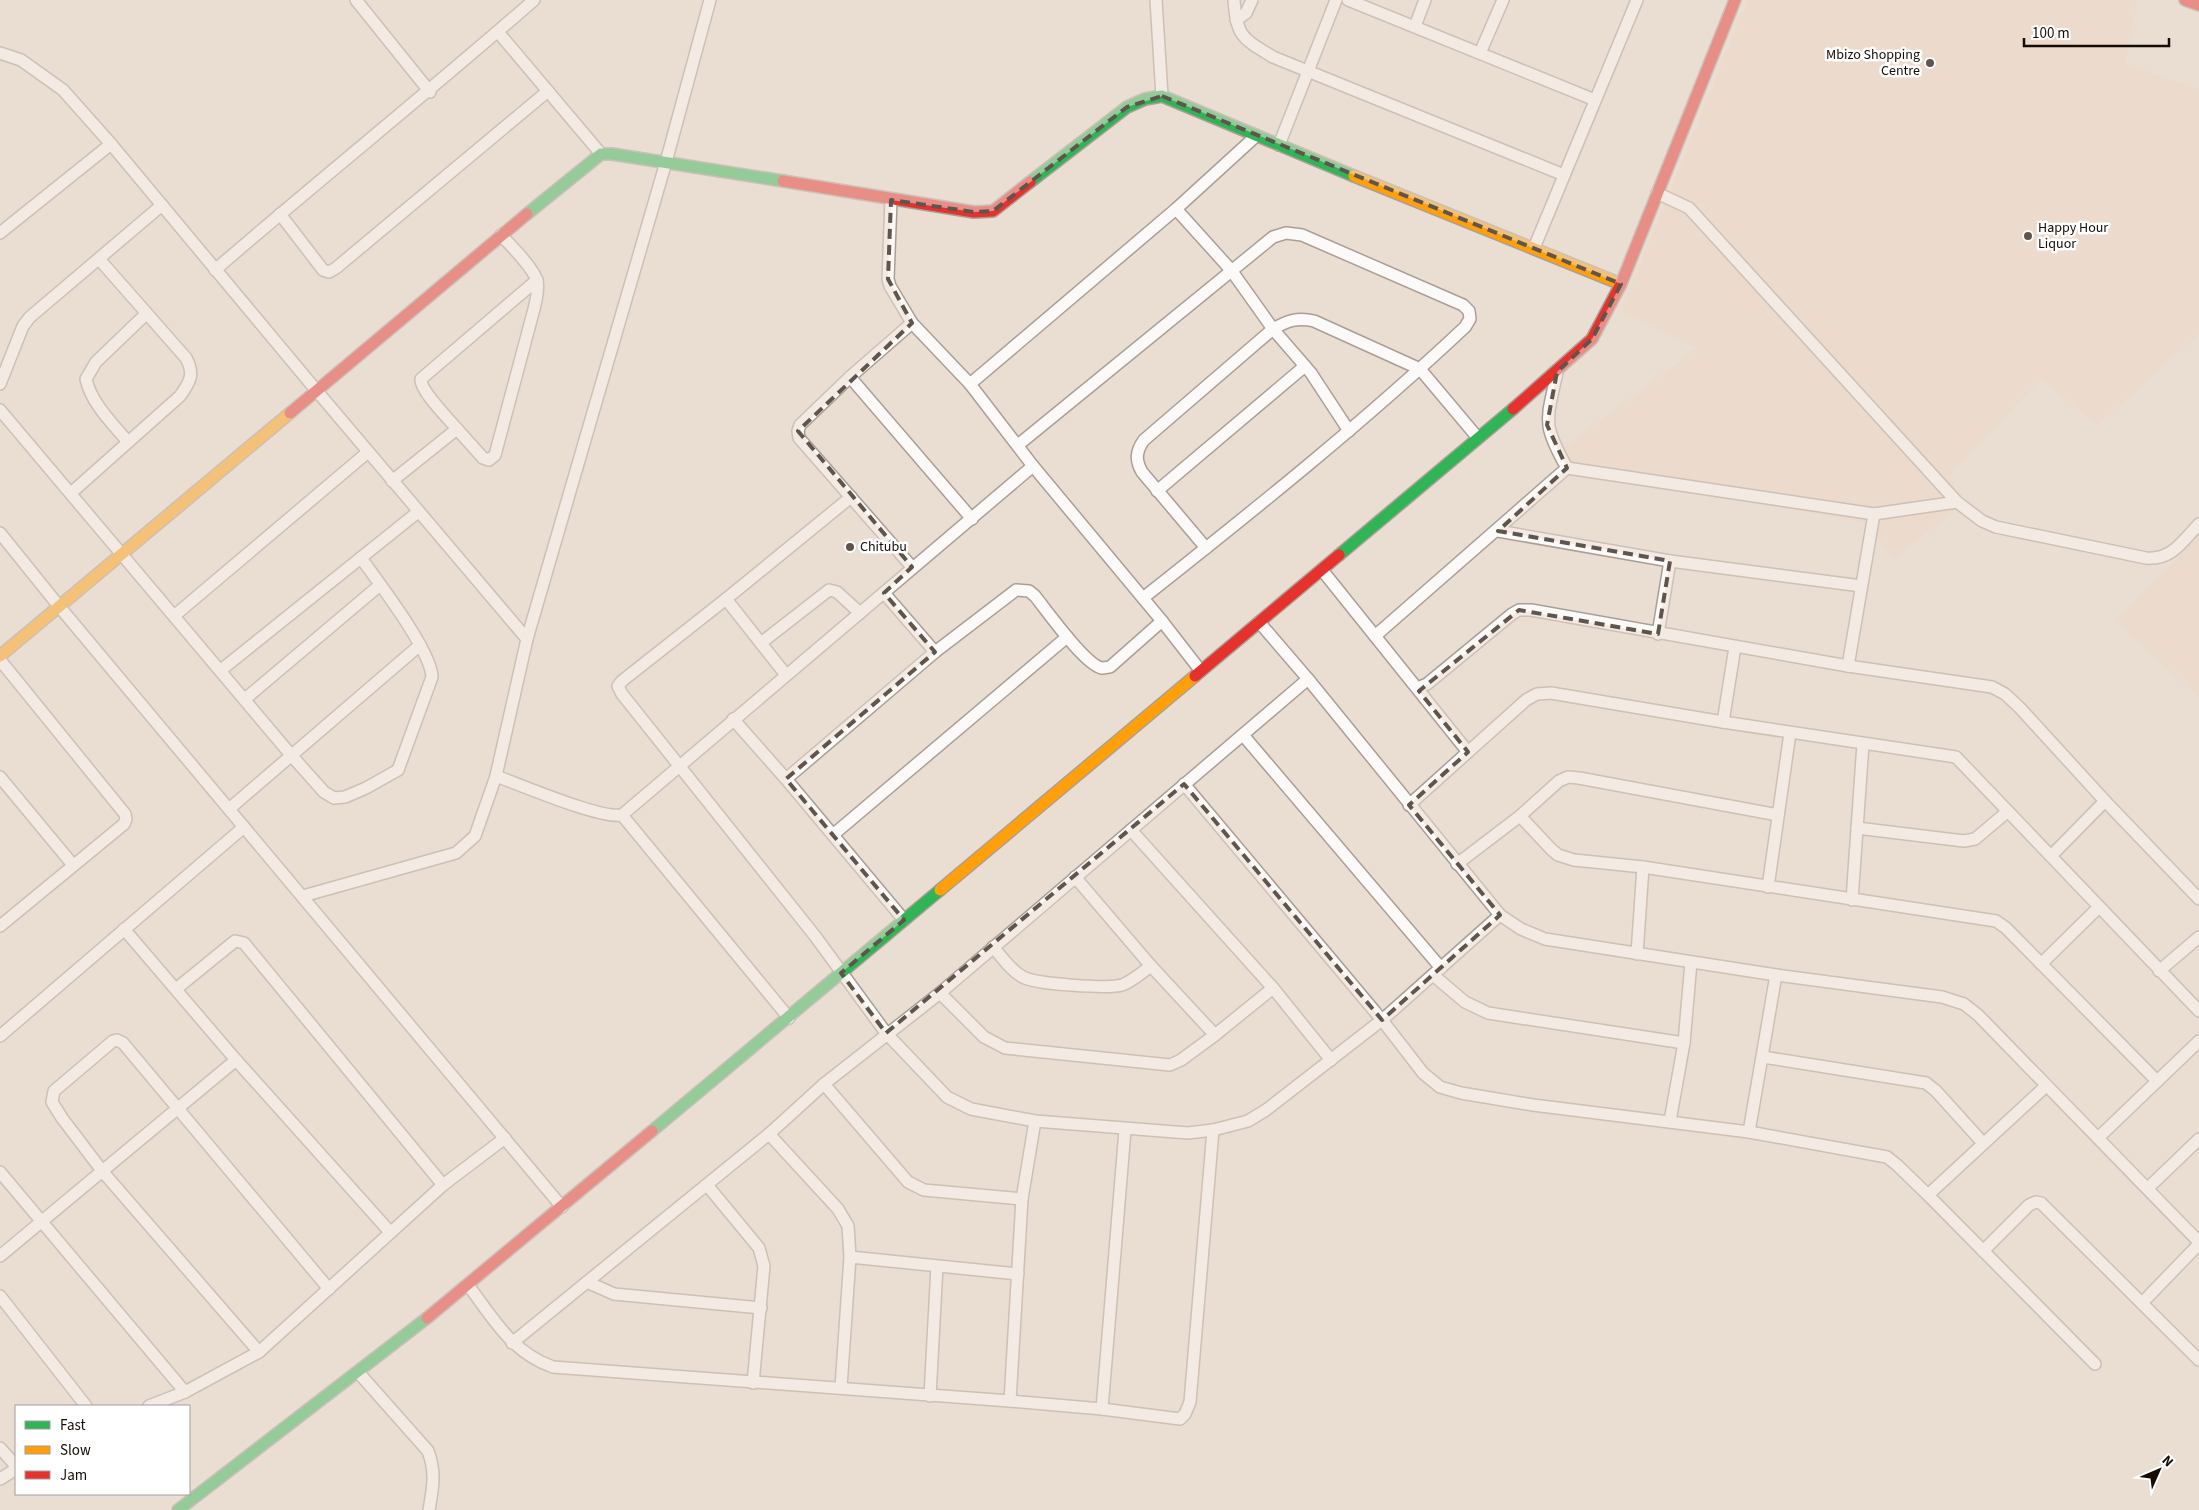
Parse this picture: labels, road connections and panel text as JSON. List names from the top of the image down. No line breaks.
{"places":["Mbizo Shopping Centre","Happy Hour Liquor","Chitubu"],"legend":["Fast","Slow","Jam"],"scale_bar":"100 m","north":"top right"}
